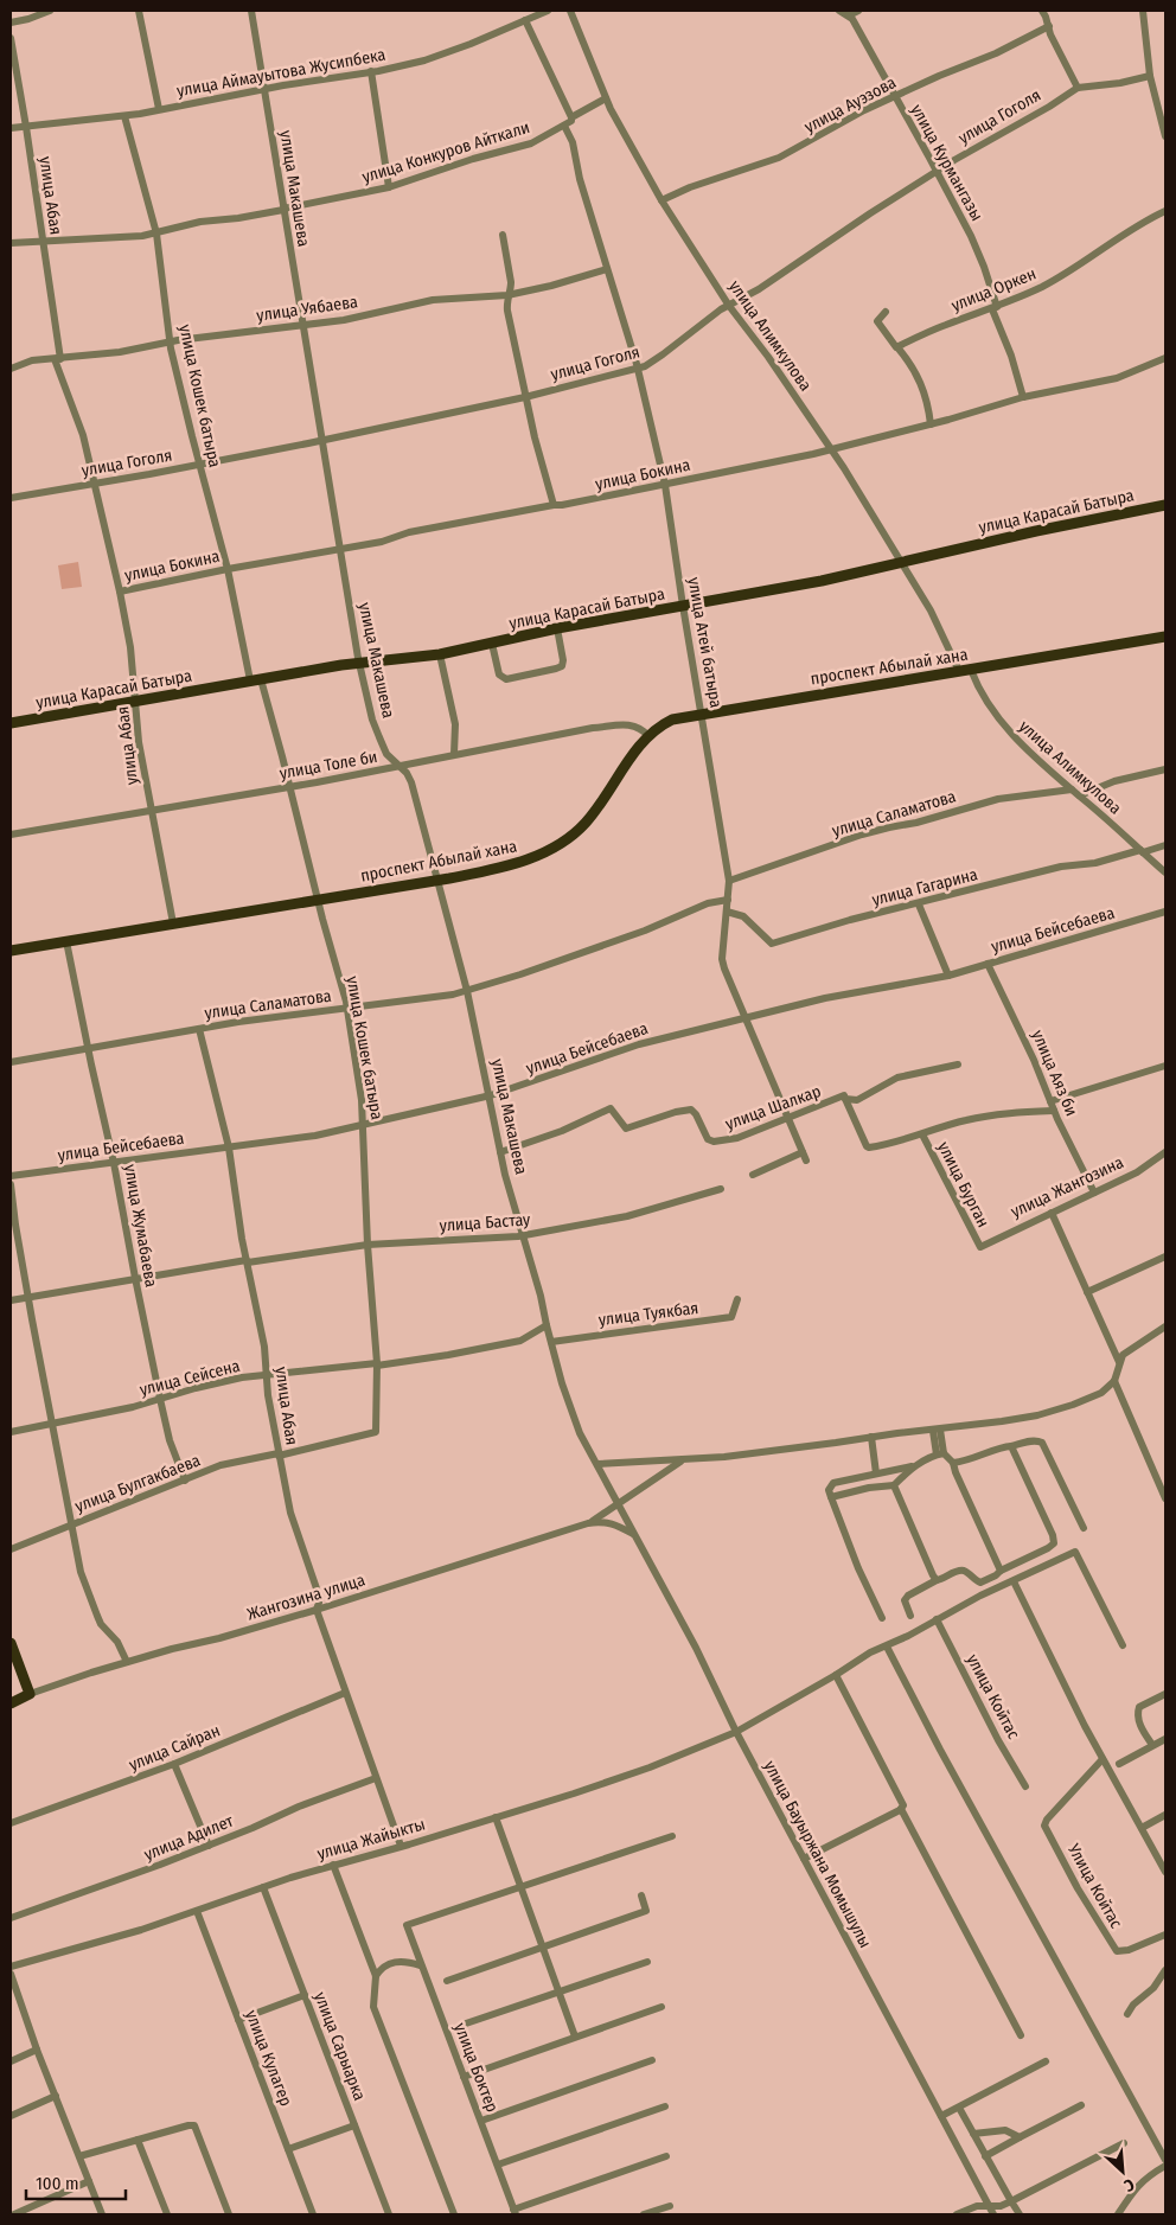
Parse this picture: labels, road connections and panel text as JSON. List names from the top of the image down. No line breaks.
{"streets":{"main road":["улица Карасай Батыра","проспект Абылай хана"],"street":["улица Аймауытова Жусипбека","улица Ауэзова","улица Гоголя","улица Конкуров Айткали","улица Курмангазы","улица Макашева","улица Абая","улица Оркен","улица Уябаева","улица Алимкулова","улица Кошек батыра","улица Бокина","улица Атей батыра","улица Толе би","улица Саламатова","улица Гагарина","улица Бейсебаева","улица Аяз би","улица Шалкар","улица Бурган","улица Жангозина","улица Бастау","улица Жумабаева","улица Туякбая","улица Сейсена","улица Булгакбаева","Жангозина улица","улица Койтас","улица Сайран","улица Адилет","улица Жайыкты","улица Бауыржана Момышулы","Улица Койтас","улица Сарыарка","улица Кулагер","улица Боктер"]},"crossings":[["улица Аймауытова Жусипбека","улица Макашева"],["улица Аймауытова Жусипбека","улица Абая"],["улица Аймауытова Жусипбека","улица Кошек батыра"],["улица Ауэзова","улица Курмангазы"],["улица Ауэзова","улица Алимкулова"],["улица Гоголя","улица Курмангазы"],["улица Гоголя","улица Макашева"],["улица Гоголя","улица Абая"],["улица Гоголя","улица Алимкулова"],["улица Гоголя","улица Кошек батыра"],["улица Гоголя","улица Атей батыра"],["улица Конкуров Айткали","улица Макашева"],["улица Конкуров Айткали","улица Абая"],["улица Конкуров Айткали","улица Алимкулова"],["улица Конкуров Айткали","улица Кошек батыра"],["улица Конкуров Айткали","улица Атей батыра"],["улица Курмангазы","улица Оркен"],["улица Курмангазы","улица Бокина"],["улица Макашева","улица Уябаева"],["улица Макашева","улица Бокина"],["улица Макашева","улица Карасай Батыра"],["улица Макашева","проспект Абылай хана"],["улица Макашева","улица Толе би"],["улица Макашева","улица Саламатова"],["улица Макашева","улица Бейсебаева"],["улица Макашева","улица Шалкар"],["улица Макашева","улица Бастау"],["улица Макашева","улица Туякбая"],["улица Макашева","улица Сейсена"],["улица Макашева","улица Бауыржана Момышулы"],["улица Абая","улица Уябаева"],["улица Абая","улица Бокина"],["улица Абая","улица Карасай Батыра"],["улица Абая","проспект Абылай хана"],["улица Абая","улица Толе би"],["улица Абая","улица Саламатова"],["улица Абая","улица Бейсебаева"],["улица Абая","улица Бастау"],["улица Абая","улица Сейсена"],["улица Абая","улица Булгакбаева"],["улица Абая","Жангозина улица"],["улица Абая","улица Сайран"],["улица Абая","улица Адилет"],["улица Абая","улица Жайыкты"],["улица Уябаева","улица Кошек батыра"],["улица Уябаева","улица Атей батыра"],["улица Алимкулова","улица Бокина"],["улица Алимкулова","улица Карасай Батыра"],["улица Алимкулова","проспект Абылай хана"],["улица Алимкулова","улица Саламатова"],["улица Алимкулова","улица Гагарина"],["улица Кошек батыра","улица Бокина"],["улица Кошек батыра","улица Карасай Батыра"],["улица Кошек батыра","проспект Абылай хана"],["улица Кошек батыра","улица Толе би"],["улица Кошек батыра","улица Саламатова"],["улица Кошек батыра","улица Бейсебаева"],["улица Кошек батыра","улица Бастау"],["улица Кошек батыра","улица Сейсена"],["улица Кошек батыра","улица Булгакбаева"],["улица Бокина","улица Атей батыра"],["улица Карасай Батыра","улица Атей батыра"],["улица Атей батыра","проспект Абылай хана"],["улица Атей батыра","улица Саламатова"],["улица Атей батыра","улица Гагарина"],["улица Атей батыра","улица Бейсебаева"],["улица Атей батыра","улица Шалкар"],["проспект Абылай хана","улица Толе би"],["проспект Абылай хана","улица Жумабаева"],["улица Саламатова","улица Жумабаева"],["улица Бейсебаева","улица Аяз би"],["улица Бейсебаева","улица Жумабаева"],["улица Аяз би","улица Жангозина"],["улица Бурган","улица Жангозина"],["улица Бастау","улица Жумабаева"],["улица Жумабаева","улица Сейсена"],["улица Жумабаева","улица Булгакбаева"],["улица Койтас","улица Жайыкты"],["улица Жайыкты","улица Бауыржана Момышулы"],["улица Жайыкты","улица Сарыарка"],["улица Жайыкты","улица Кулагер"]],"scale_bar":"100 m","north":"bottom right"}
